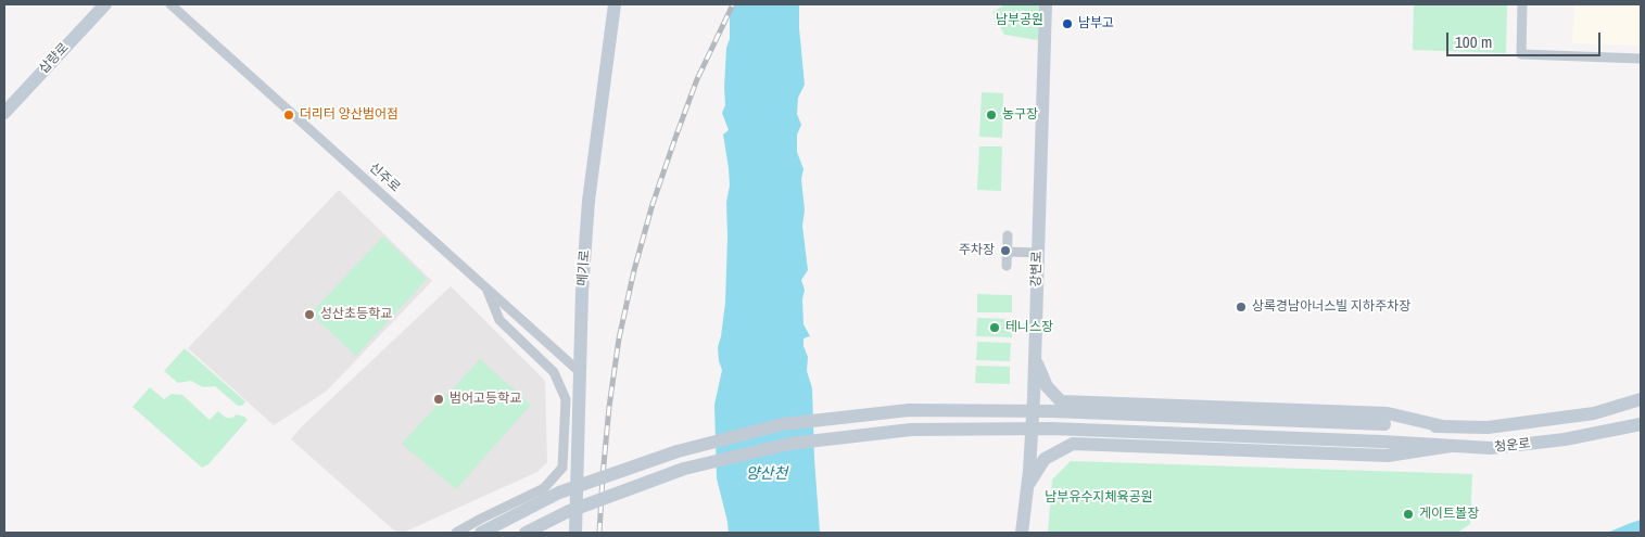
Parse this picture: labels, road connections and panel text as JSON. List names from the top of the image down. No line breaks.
{"streets":{"main road":["삽량로","메기로","강변로","청운로"],"street":["신주로"]},"crossings":[["신주로","메기로"]],"water":["양산천"],"parks":["남부공원","남부유수지체육공원"],"places":["남부고","더리터 양산범어점","농구장","주차장","상록경남아너스빌 지하주차장","성산초등학교","테니스장","범어고등학교","게이트볼장"],"scale_bar":"100 m"}
